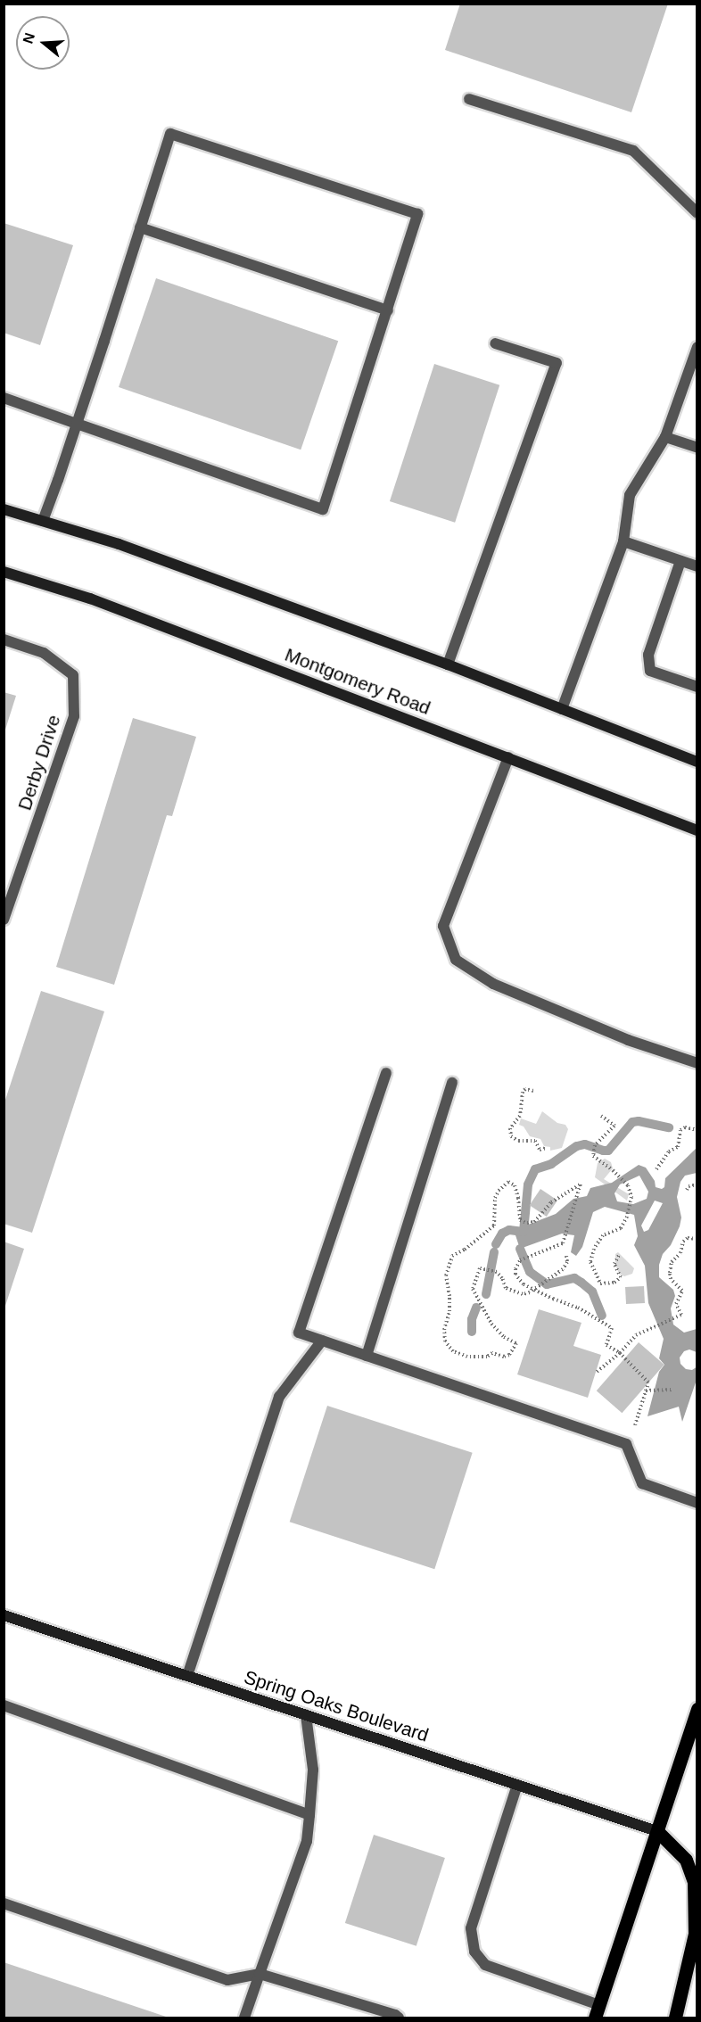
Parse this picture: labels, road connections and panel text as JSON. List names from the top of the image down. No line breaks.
{"streets":{"main road":["Montgomery Road","Spring Oaks Boulevard"],"lane":["Derby Drive"]},"north":"left"}
